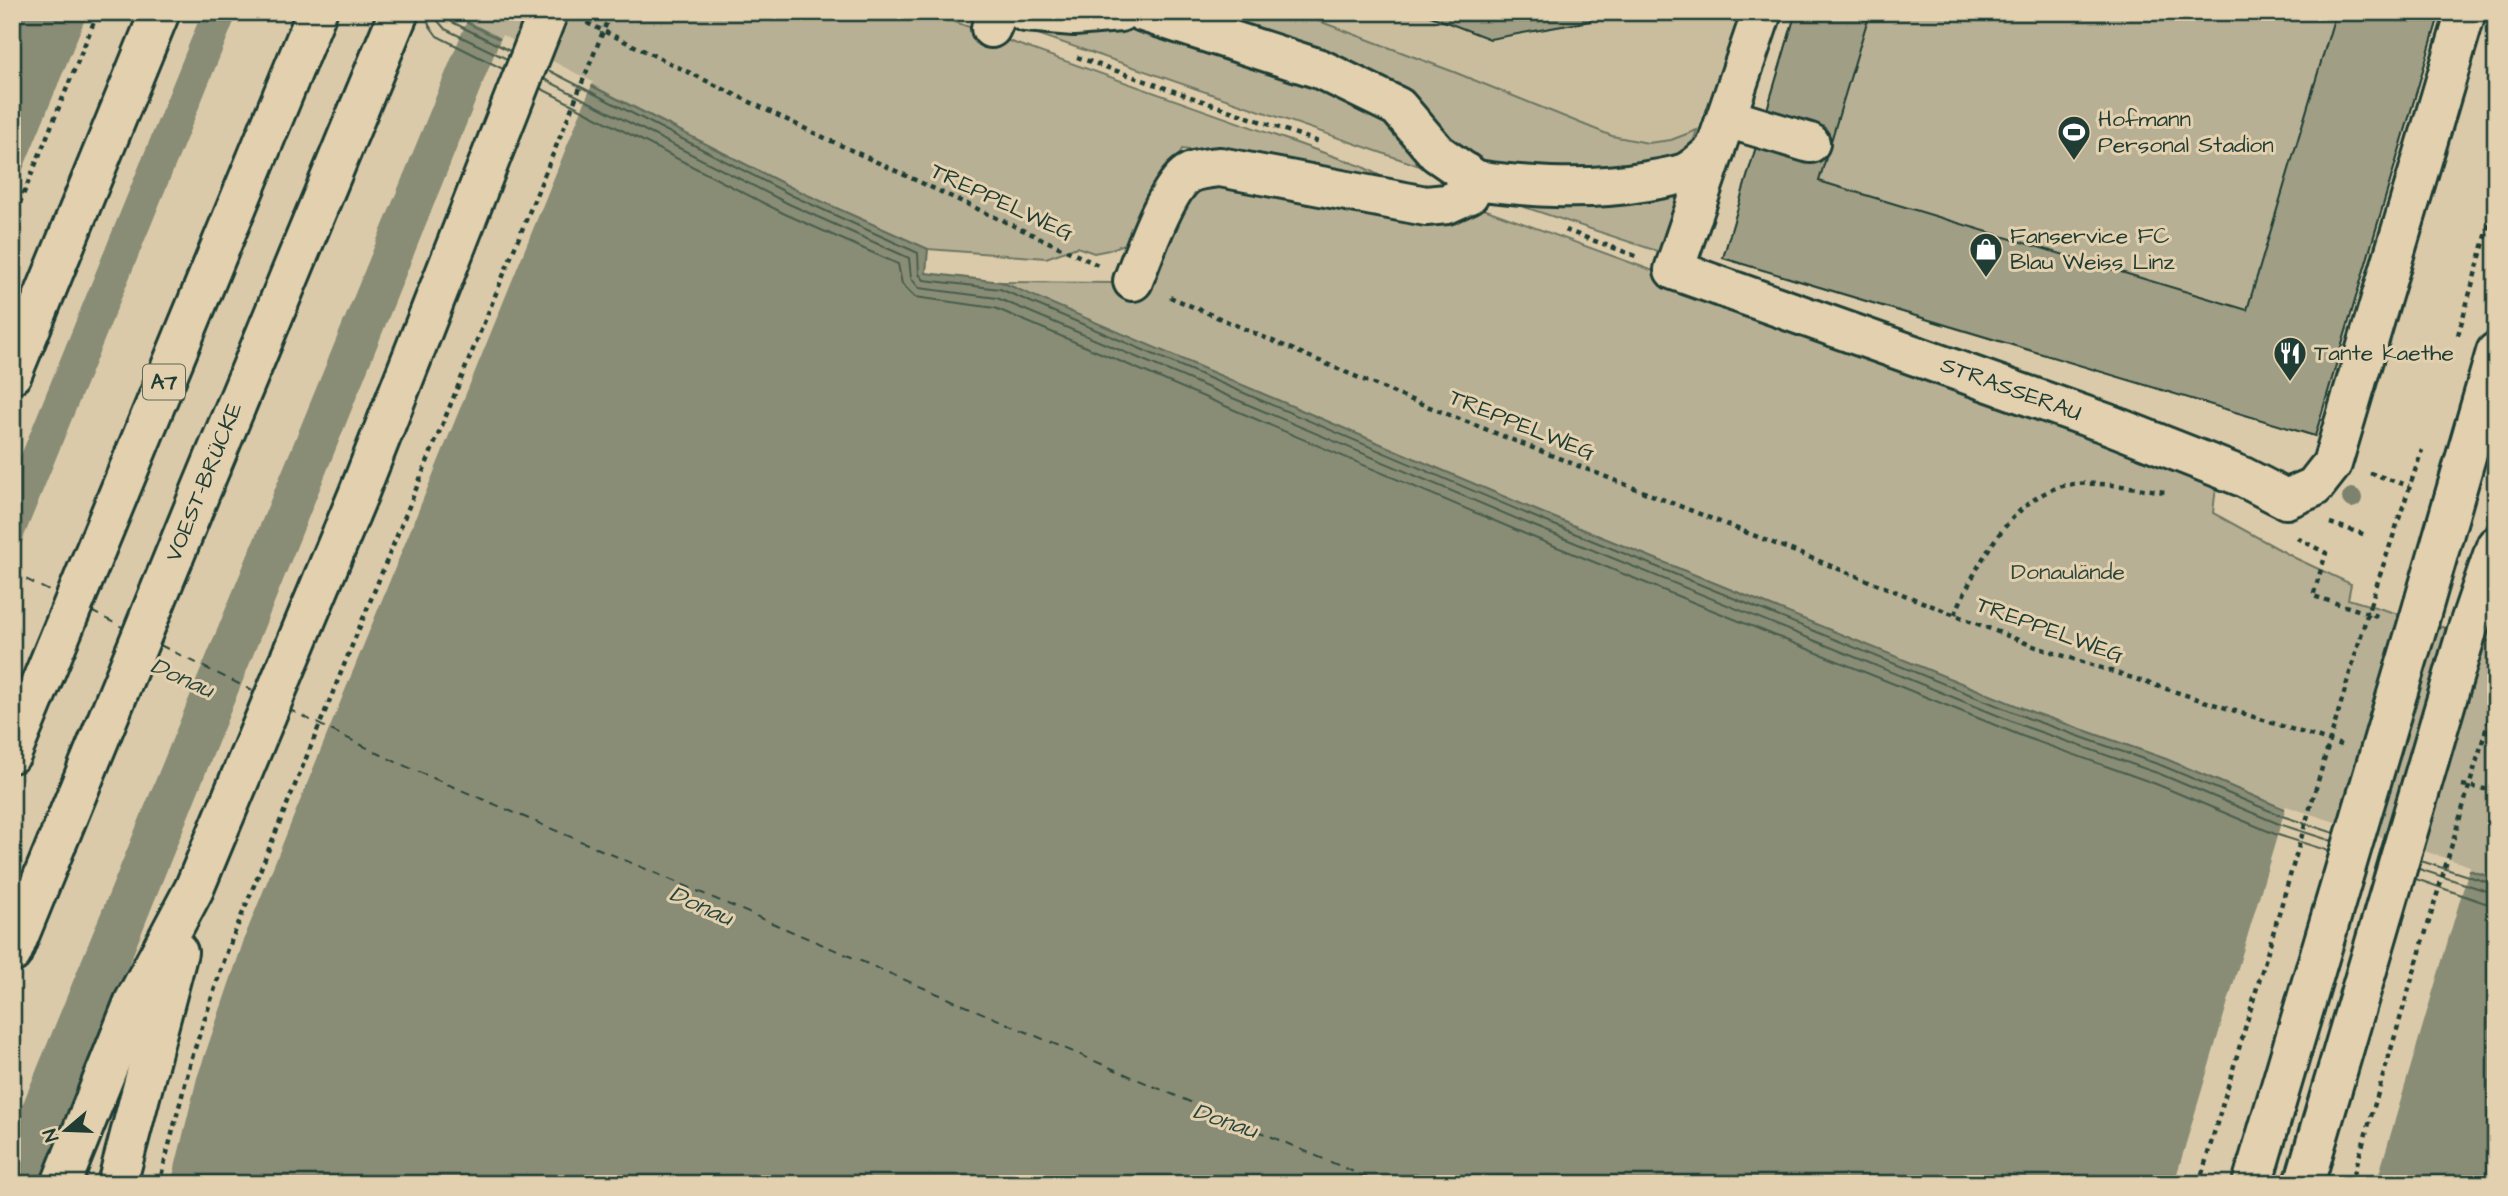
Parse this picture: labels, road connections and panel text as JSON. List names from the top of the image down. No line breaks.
{"streets":{"main road":["A7","STRASSERAU","VOEST-BRÜCKE"],"path":["TREPPELWEG"]},"water":["Donau"],"parks":["Donaulände"],"places":{"sports":["Hofmann Personal Stadion"],"shop":["Fanservice FC Blau Weiss Linz"],"restaurant":["Tante kaethe"]},"north":"left"}
